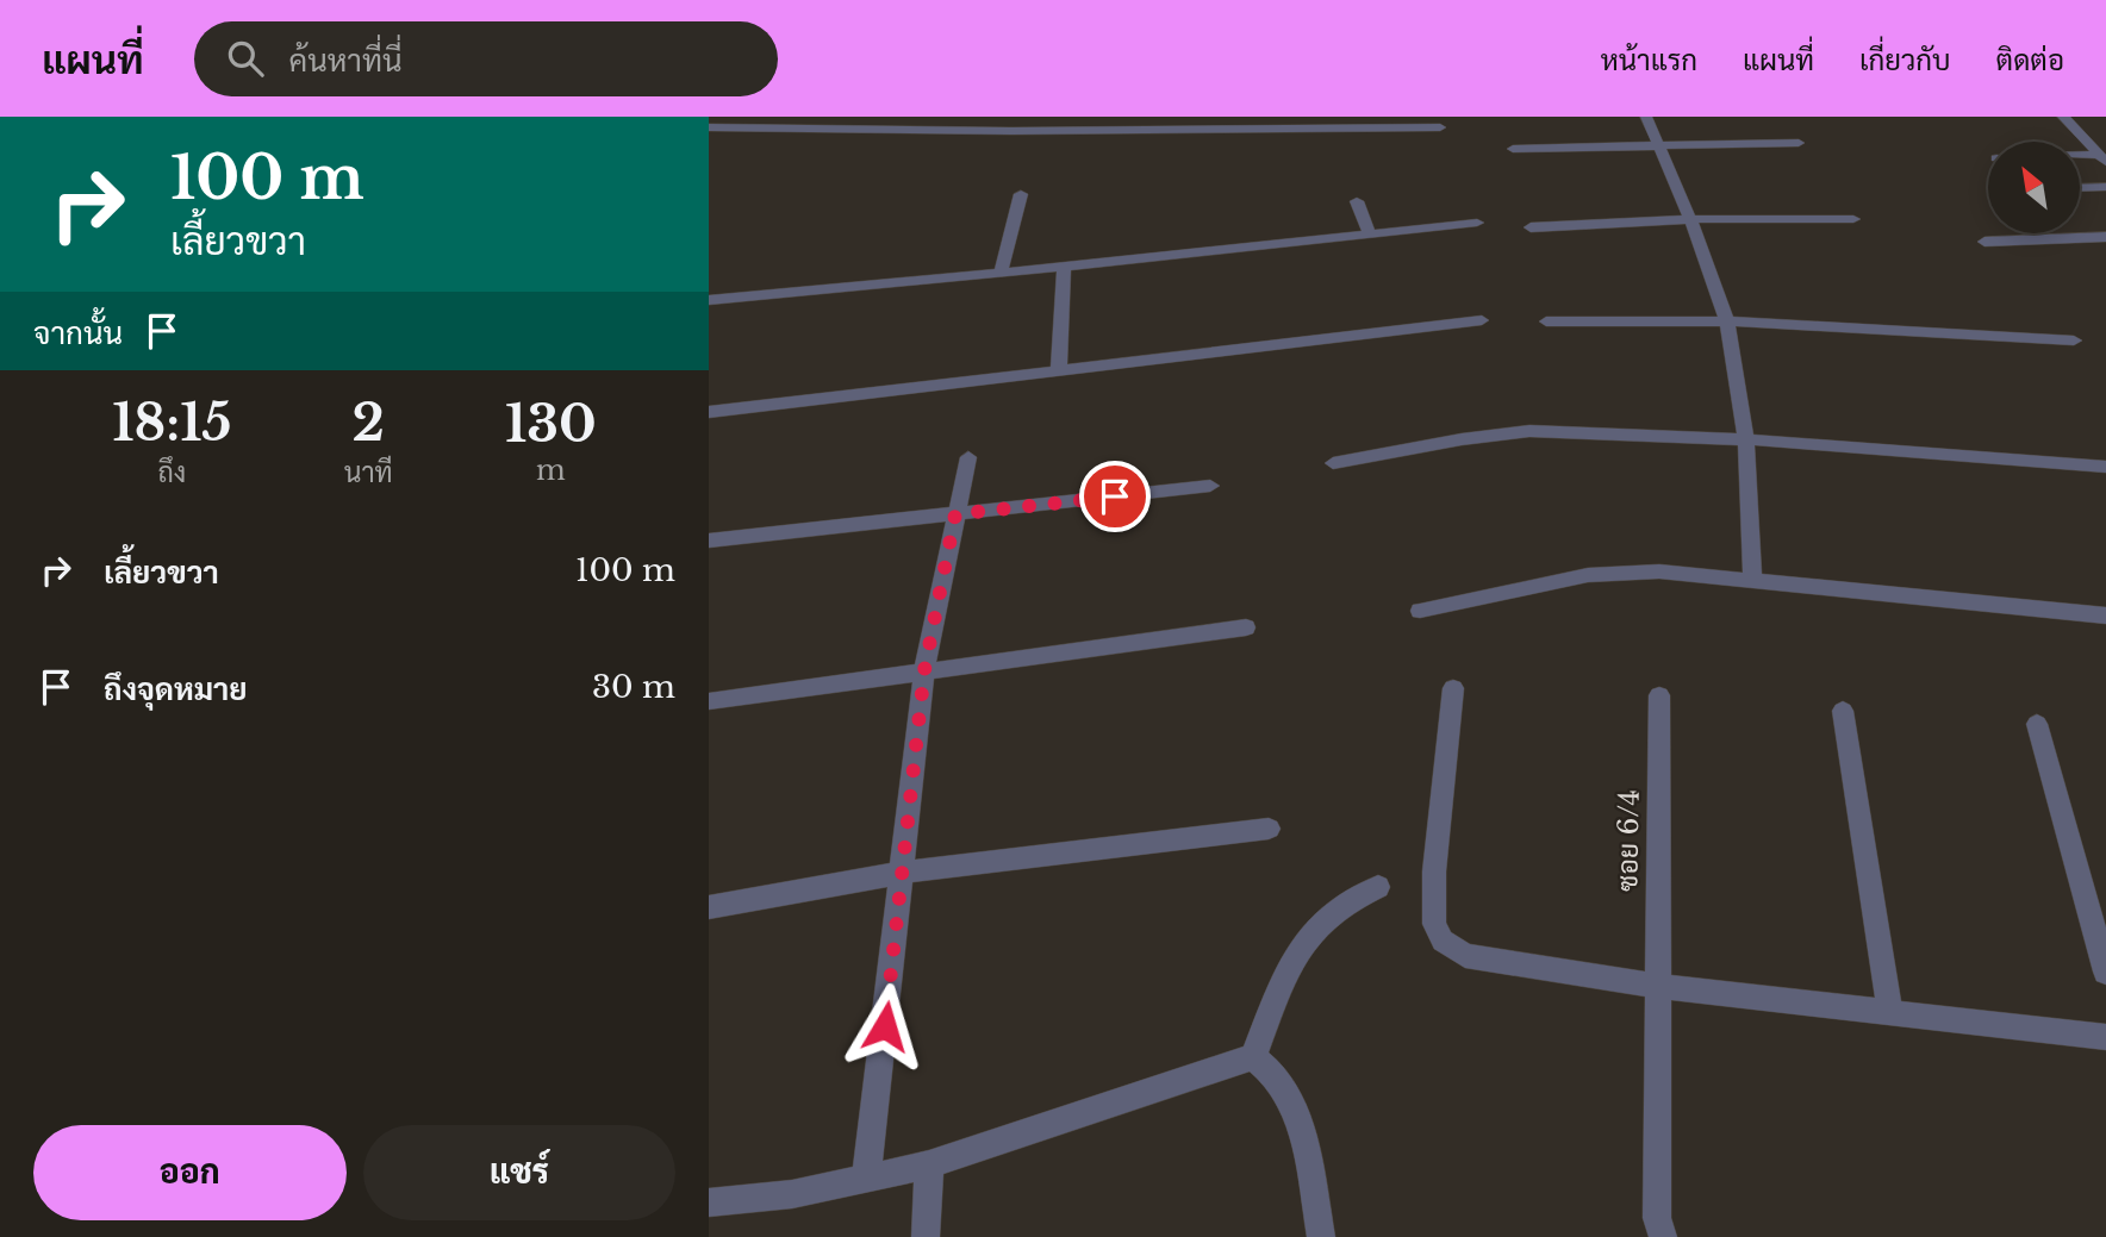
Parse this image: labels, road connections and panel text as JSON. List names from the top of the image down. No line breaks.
{"streets":{"street":["ซอย 6/4"]},"north":"top left","page":{"header":"แผนที่","search":"ค้นหาที่นี่","nav":["หน้าแรก","แผนที่","เกี่ยวกับ","ติดต่อ"],"turn":["100 m","เลี้ยวขวา"],"then":"จากนั้น","eta":["18:15","ถึง","2","นาที","130","m"],"list":[{"name":"เลี้ยวขวา","value":"100 m"},{"name":"ถึงจุดหมาย","value":"30 m"}],"buttons":["ออก","แชร์"]}}
